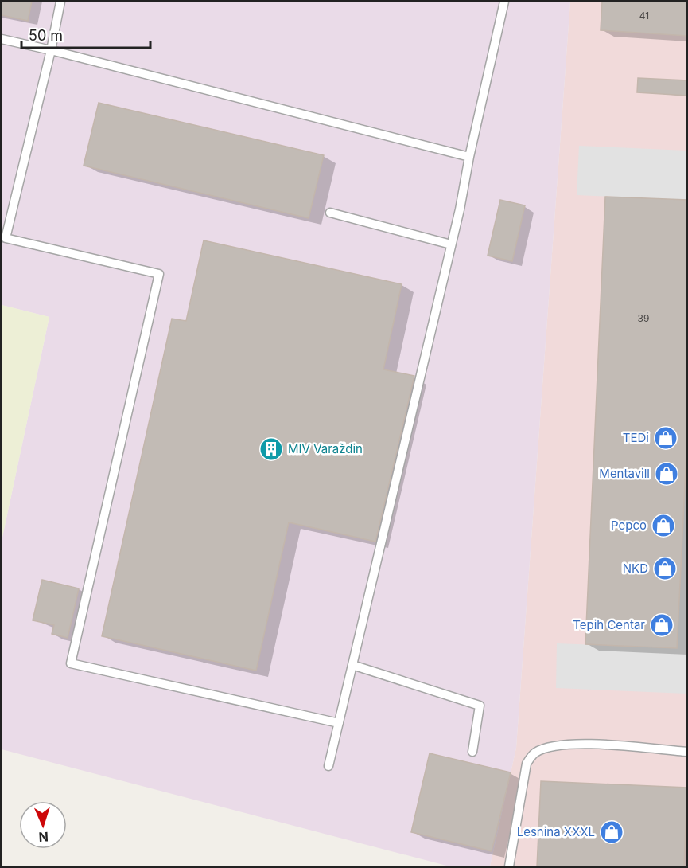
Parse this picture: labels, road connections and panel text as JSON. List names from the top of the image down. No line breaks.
{"places":{"shop":["TEDi","Mentavill","Pepco","NKD","Tepih Centar","Lesnina XXXL"],"building":["MIV Varaždin"]},"house_numbers":["41","39"],"scale_bar":"50 m","north":"bottom"}
